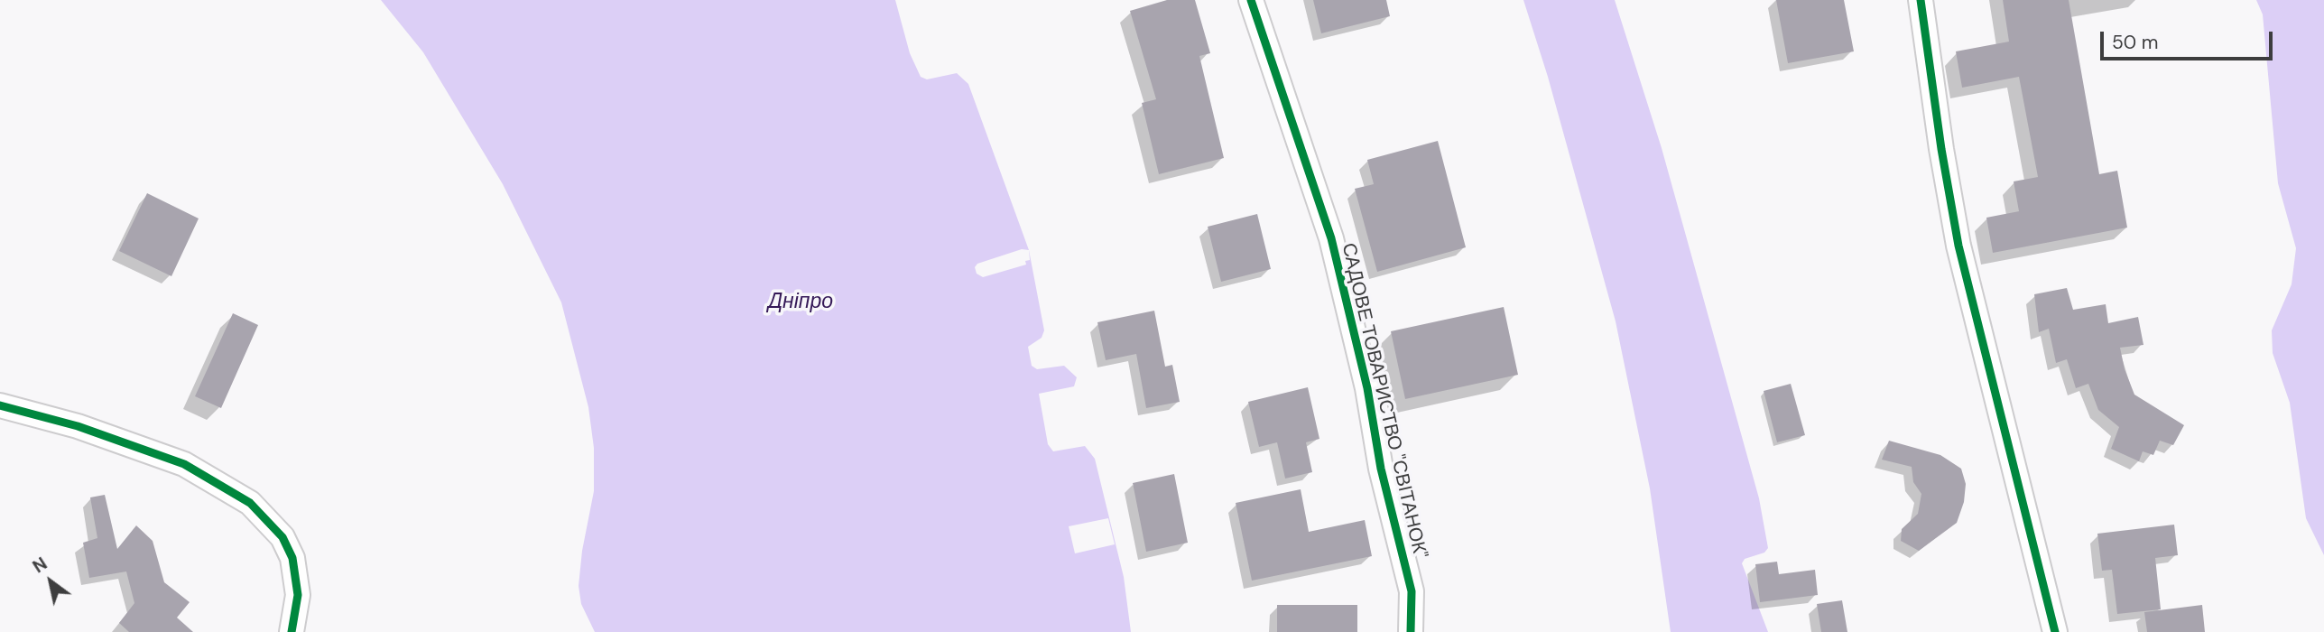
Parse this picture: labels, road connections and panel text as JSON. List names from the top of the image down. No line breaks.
{"streets":{"street":["САДОВЕ ТОВАРИСТВО \"СВІТАНОК\""]},"water":["Дніпро"],"scale_bar":"50 m","north":"top left"}
